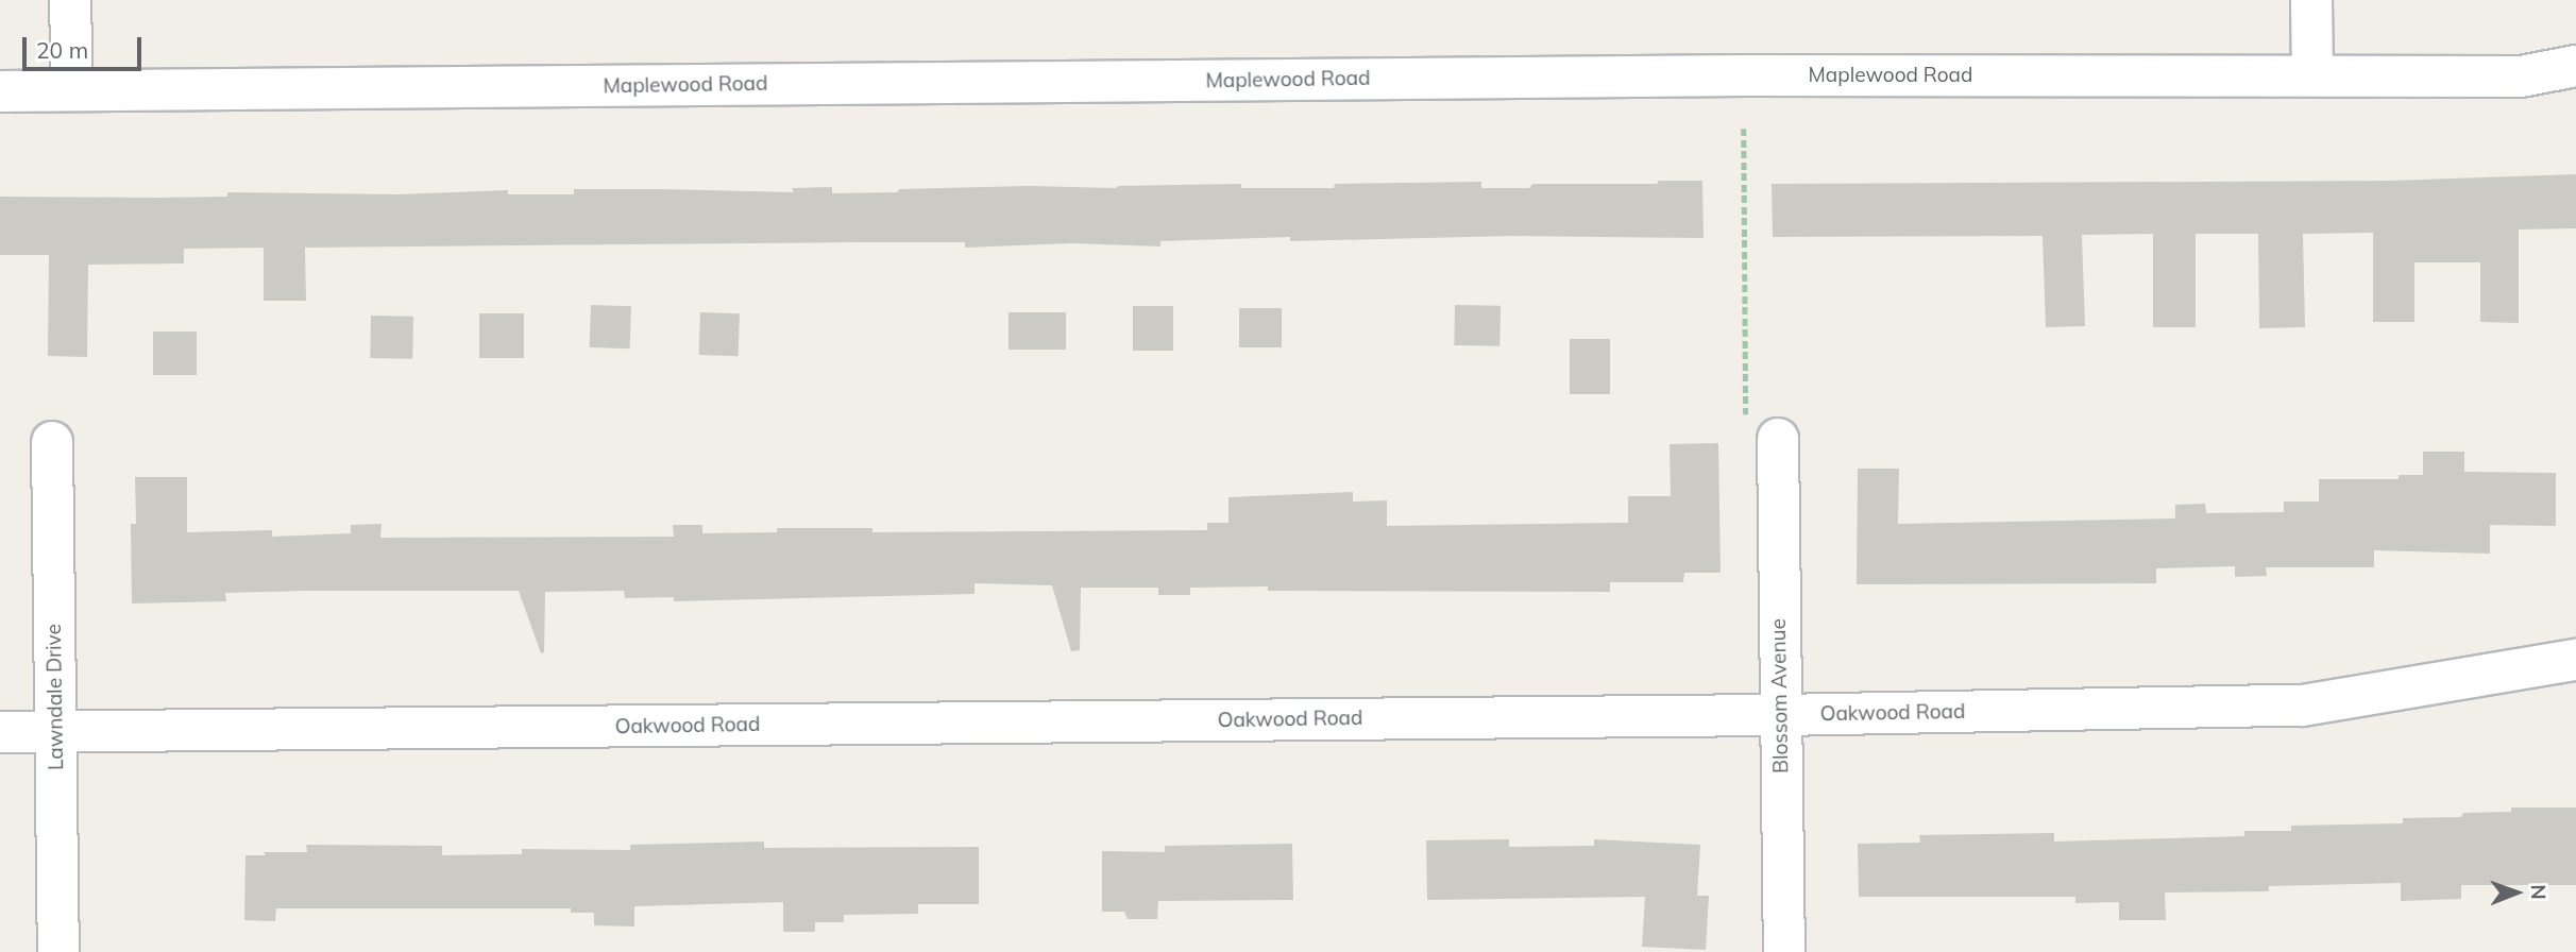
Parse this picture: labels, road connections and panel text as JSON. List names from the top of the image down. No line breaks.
{"streets":{"street":["Maplewood Road","Blossom Avenue","Lawndale Drive","Oakwood Road"]},"crossings":[["Blossom Avenue","Oakwood Road"],["Lawndale Drive","Oakwood Road"]],"scale_bar":"20 m","north":"right"}
